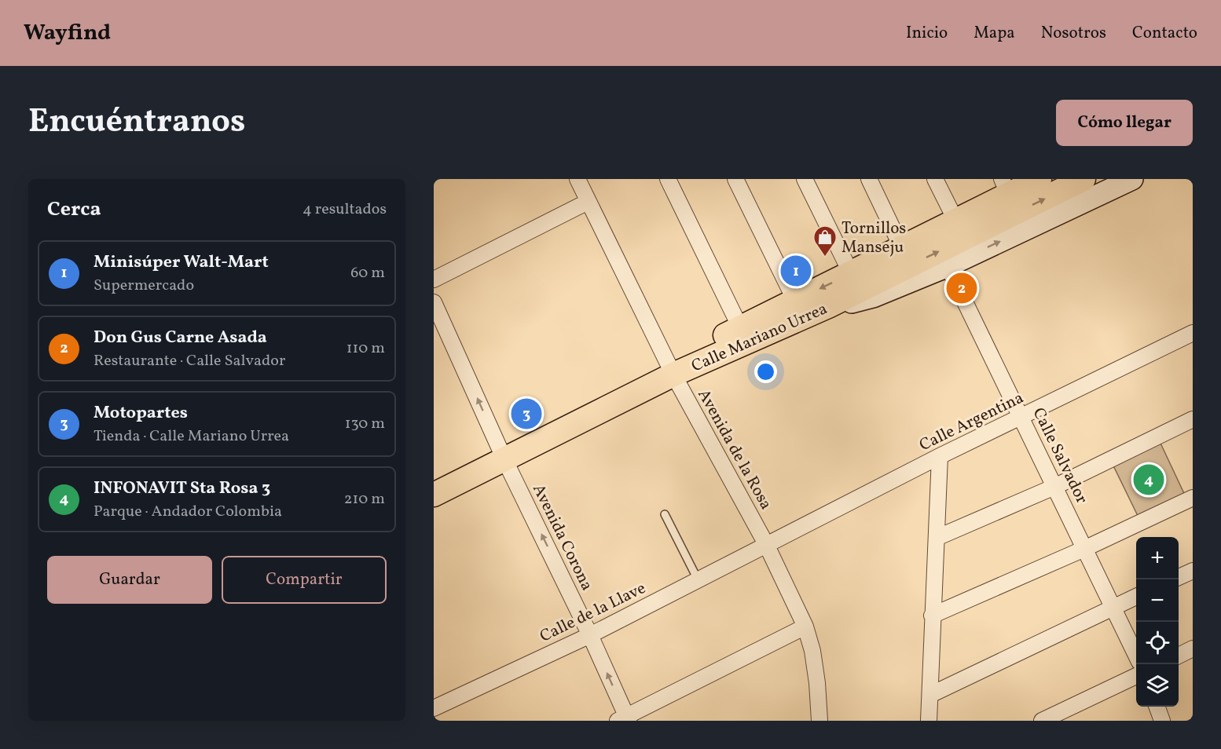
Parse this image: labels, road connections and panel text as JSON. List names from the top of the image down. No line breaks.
{"streets":{"main road":["Calle Mariano Urrea"],"street":["Calle Argentina","Avenida de la Rosa","Calle Salvador","Avenida Corona","Calle de la Llave"]},"crossings":[["Calle Mariano Urrea","Avenida de la Rosa"],["Calle Mariano Urrea","Avenida Corona"],["Calle Argentina","Avenida de la Rosa"],["Calle Argentina","Calle Salvador"],["Calle Argentina","Calle de la Llave"],["Avenida de la Rosa","Calle de la Llave"],["Avenida Corona","Calle de la Llave"]],"one_way":["Avenida Corona"],"places":{"shop":["Tornillos Manseju"]},"page":{"header":"Wayfind","nav":["Inicio","Mapa","Nosotros","Contacto"],"title":"Encuéntranos","buttons":["Cómo llegar",["Guardar","Compartir"]],"heading":["Cerca","4 resultados"],"list":[{"mark":"1","name":"Minisúper Walt-Mart","note":"Supermercado","value":"60 m"},{"mark":"2","name":"Don Gus Carne Asada","note":"Restaurante · Calle Salvador","value":"110 m"},{"mark":"3","name":"Motopartes","note":"Tienda · Calle Mariano Urrea","value":"130 m"},{"mark":"4","name":"INFONAVIT Sta Rosa 3","note":"Parque · Andador Colombia","value":"210 m"}],"pins":["1","2","3","4"],"map_buttons":["+","−"]}}
